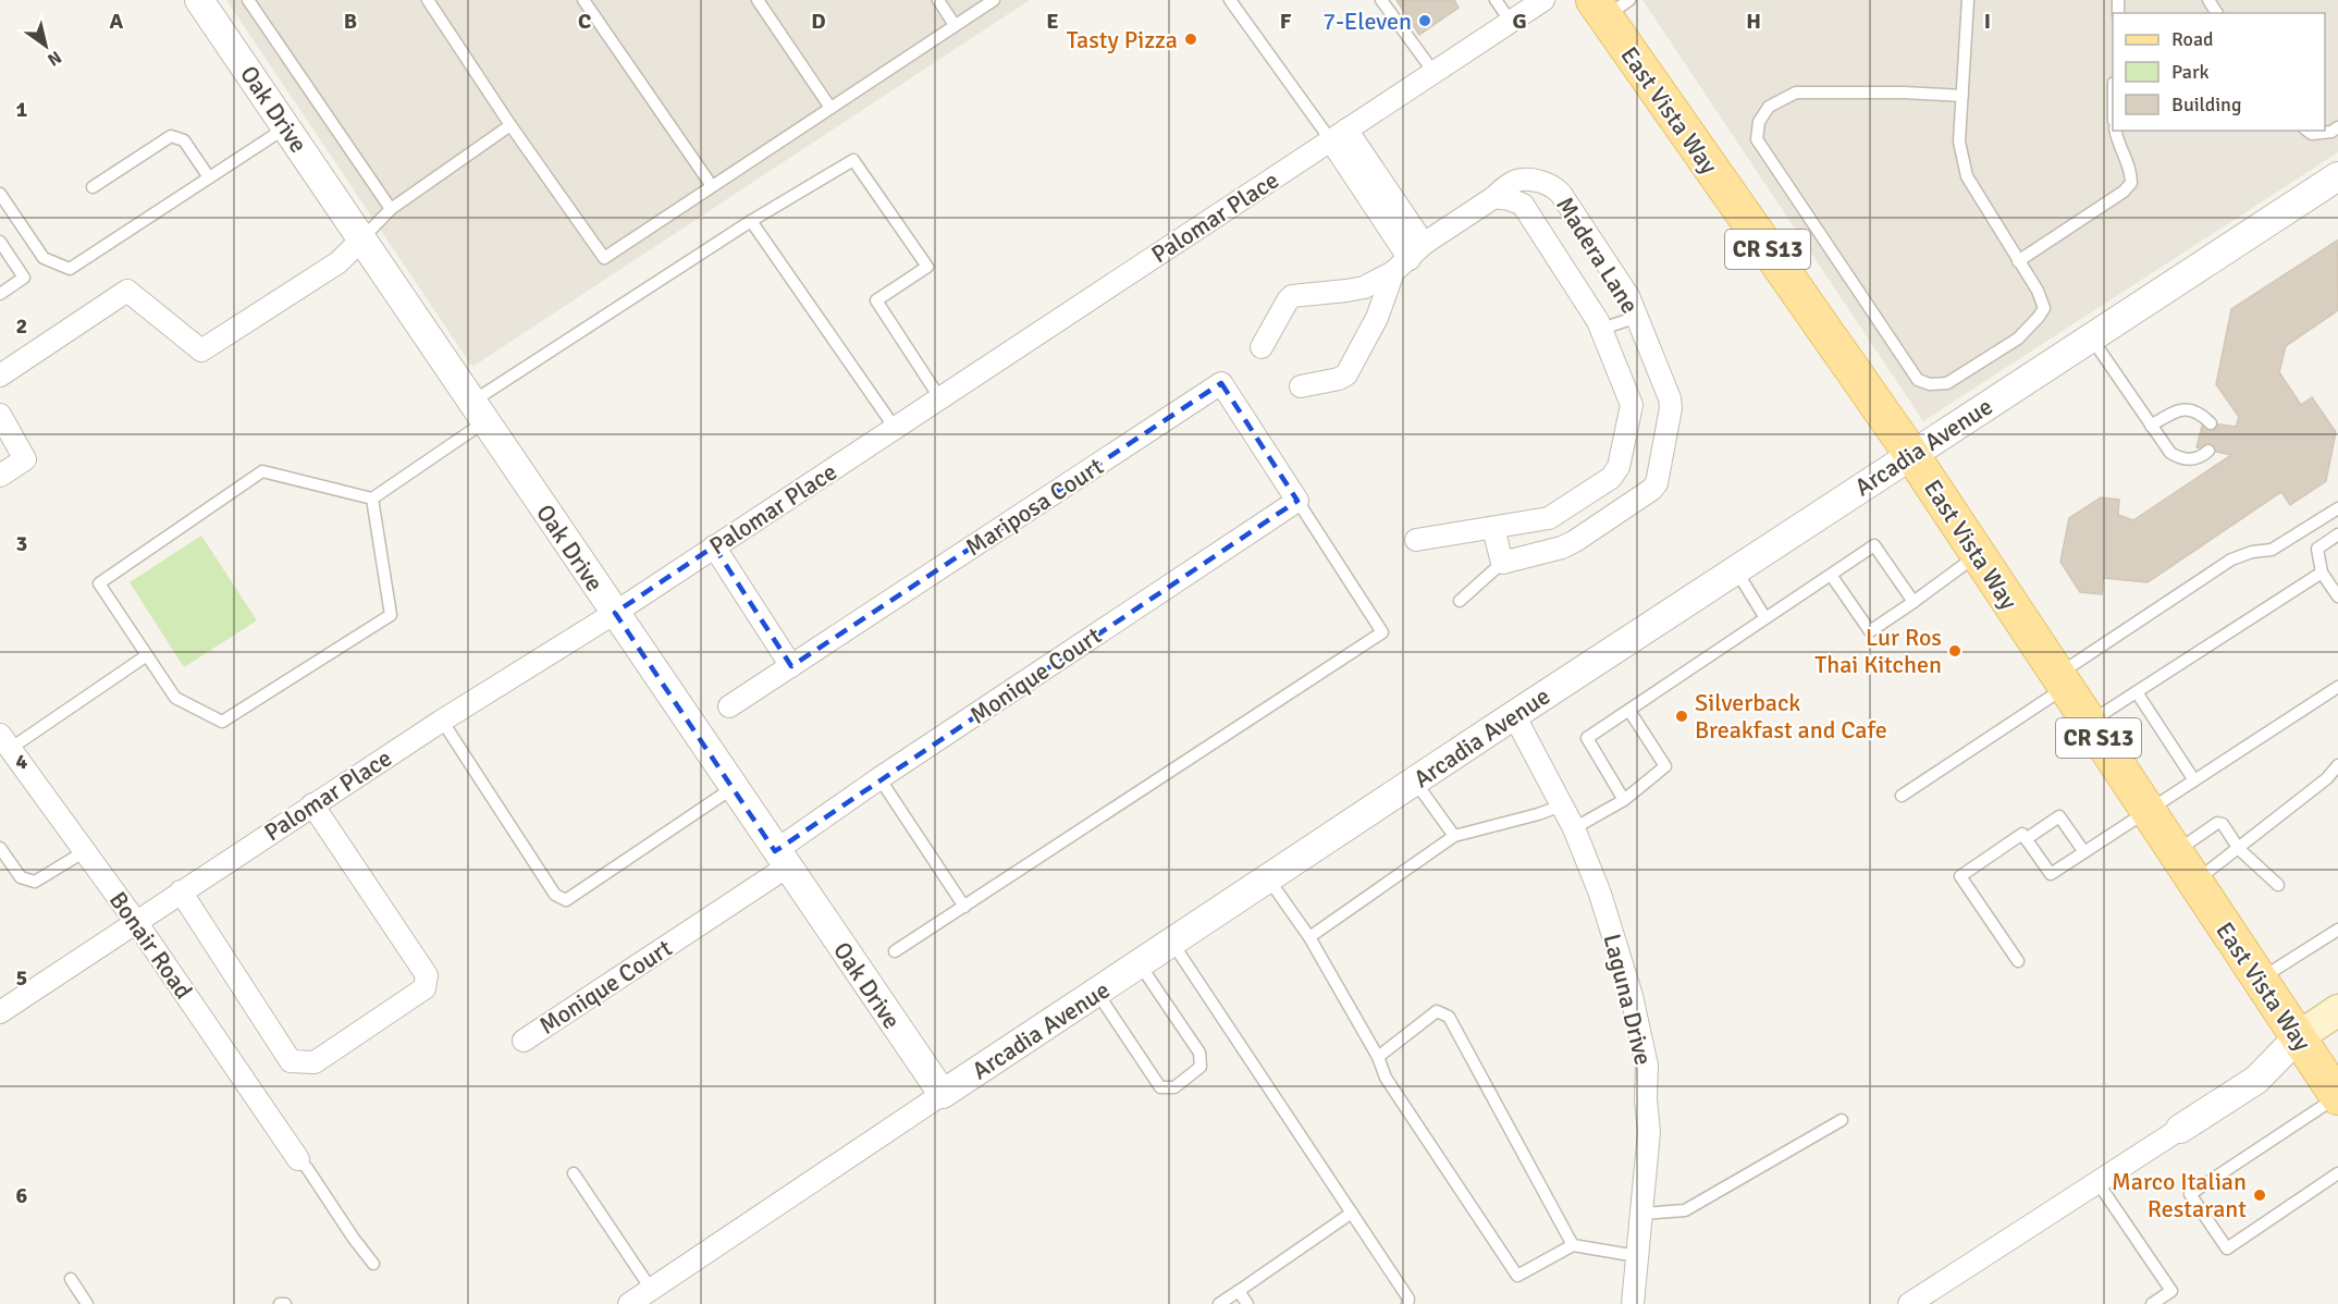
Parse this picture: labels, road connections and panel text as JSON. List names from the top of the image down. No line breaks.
{"streets":{"main road":["East Vista Way","CR S13"],"street":["Oak Drive","Palomar Place","Madera Lane","Arcadia Avenue","Mariposa Court","Monique Court","Bonair Road","Laguna Drive"]},"crossings":[["Oak Drive","Palomar Place"],["Oak Drive","Arcadia Avenue"],["Oak Drive","Monique Court"],["East Vista Way","Arcadia Avenue"],["Palomar Place","Bonair Road"],["Arcadia Avenue","Laguna Drive"],["Mariposa Court","Monique Court"]],"places":["7-Eleven","Tasty Pizza","Lur Ros Thai Kitchen","Silverback Breakfast and Cafe","Marco Italian Restarant"],"legend":["Road","Park","Building"],"north":"bottom right","grid":{"columns":["A","B","C","D","E","F","G","H","I"],"rows":["1","2","3","4","5","6"]}}
